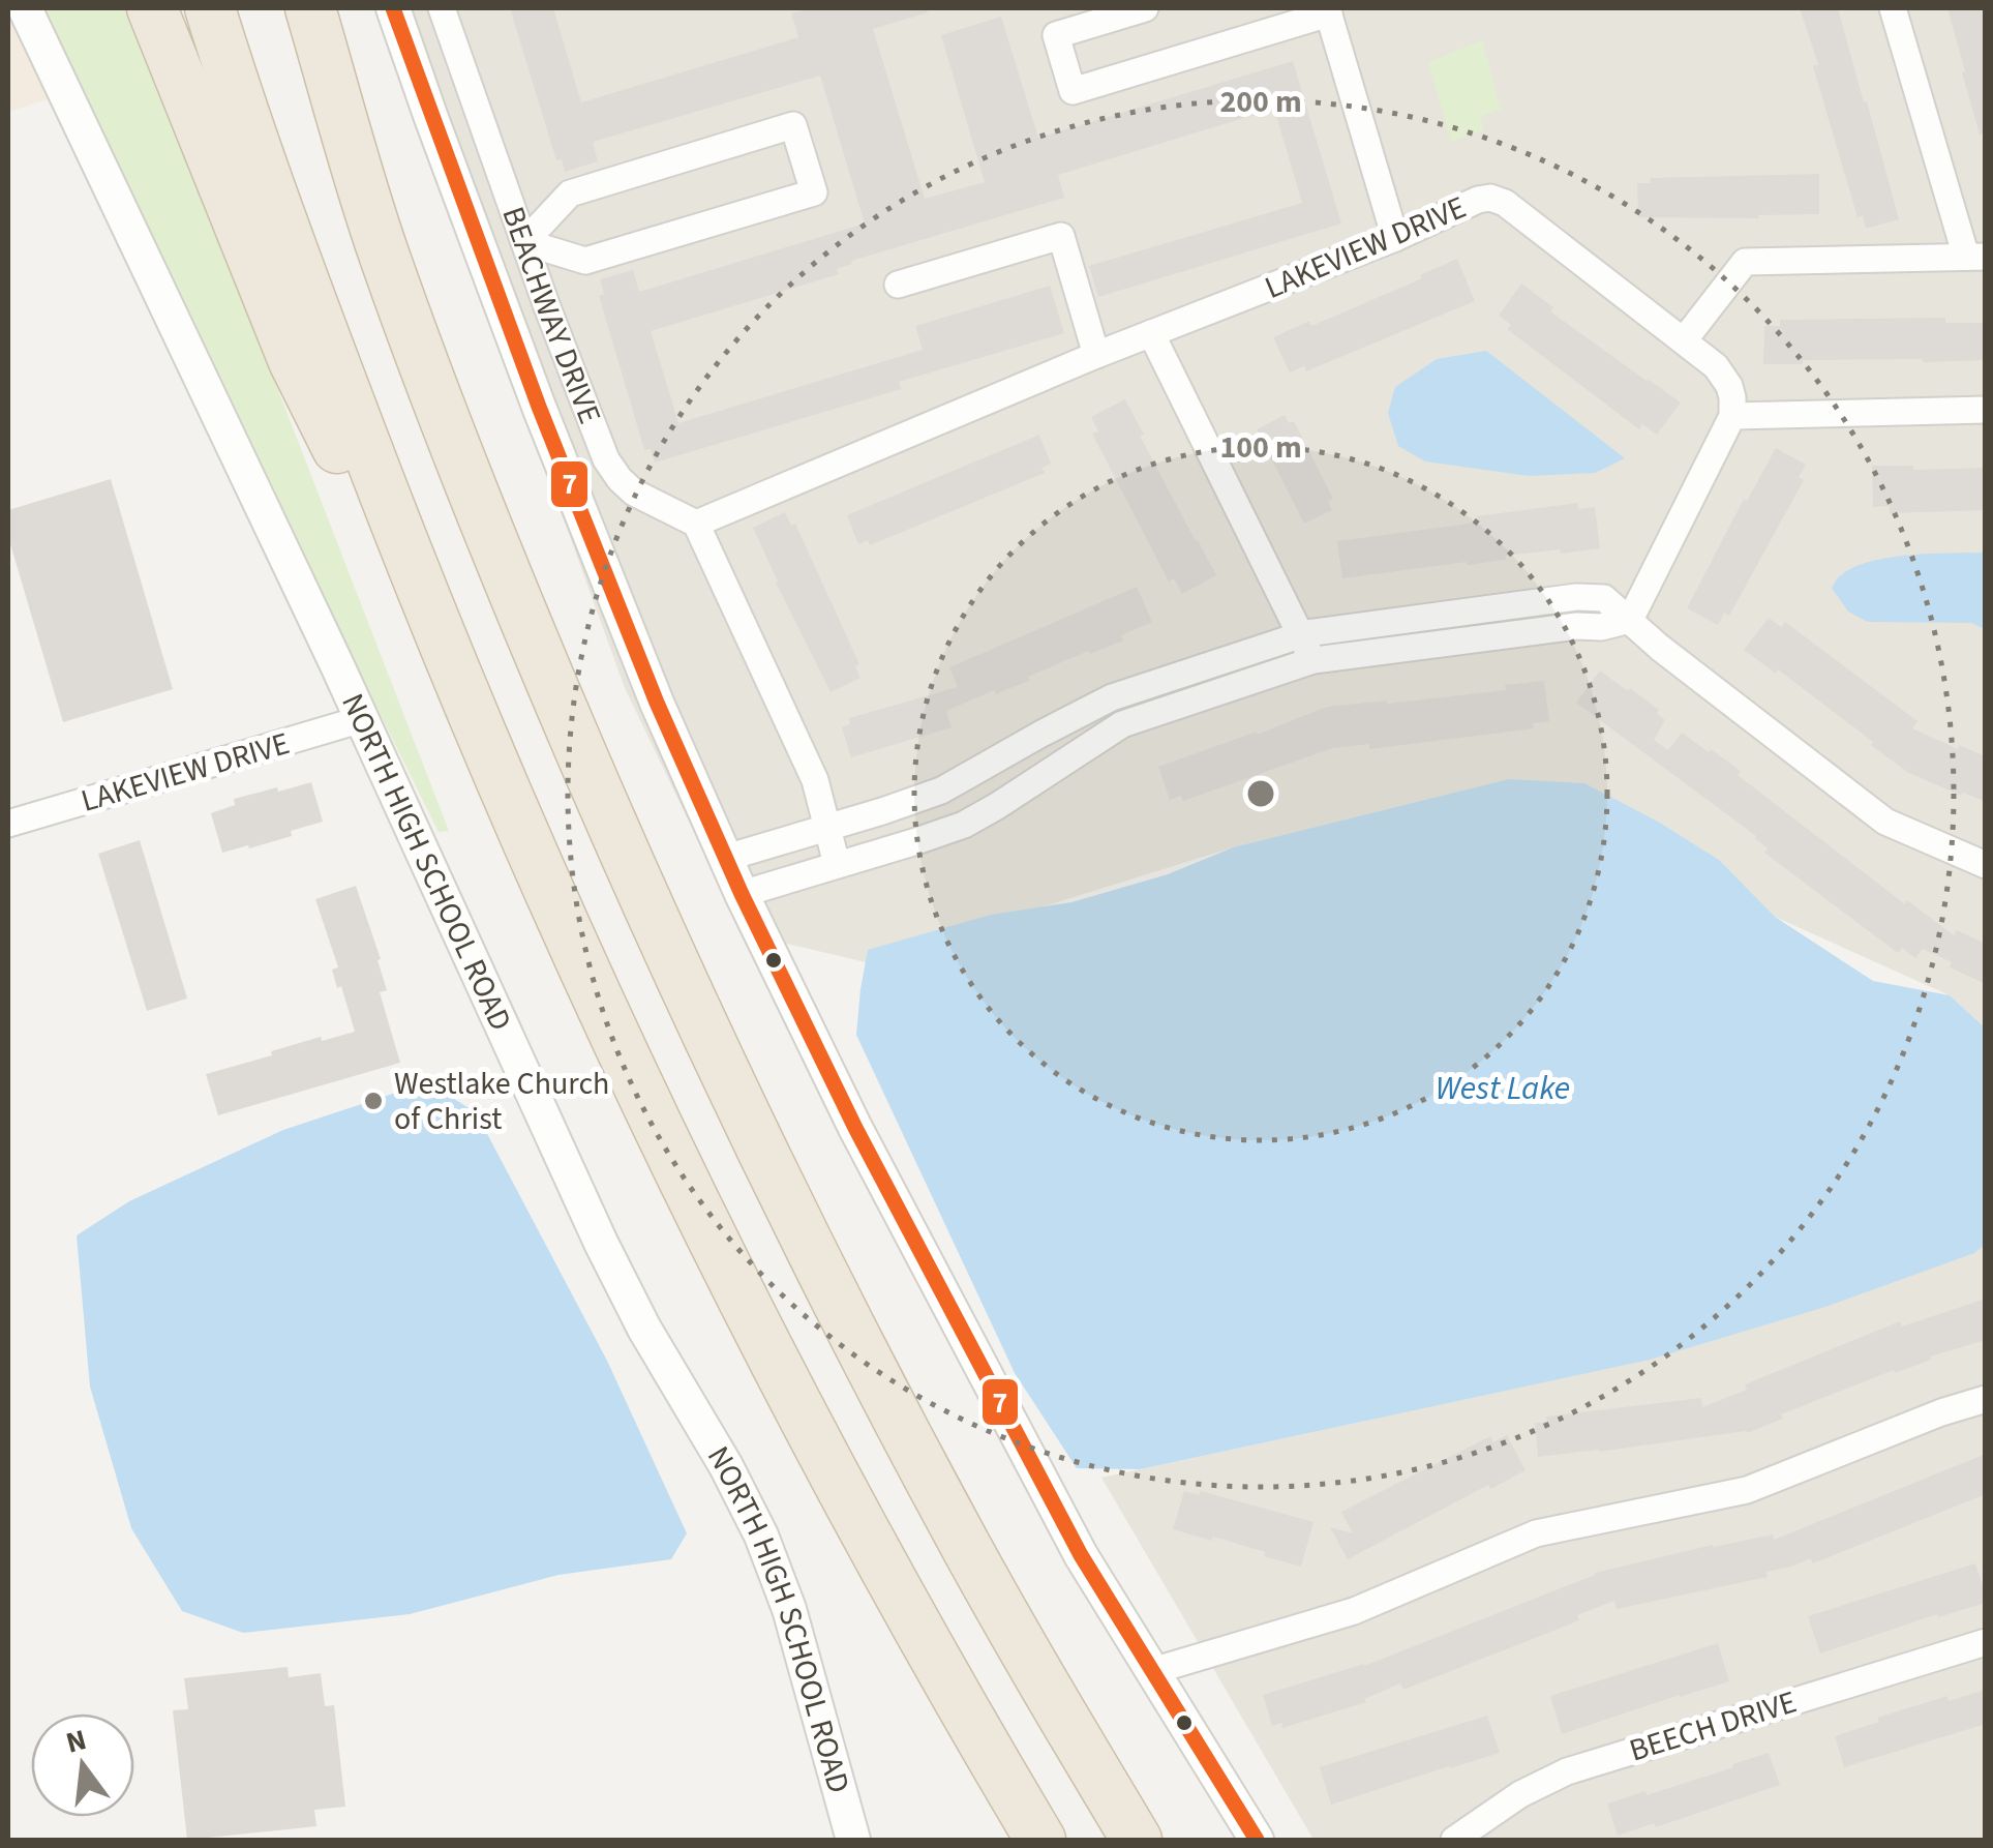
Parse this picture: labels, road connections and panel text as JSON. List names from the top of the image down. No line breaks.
{"streets":{"street":["LAKEVIEW DRIVE","BEACHWAY DRIVE","NORTH HIGH SCHOOL ROAD","BEECH DRIVE"]},"crossings":[["LAKEVIEW DRIVE","BEACHWAY DRIVE"],["LAKEVIEW DRIVE","NORTH HIGH SCHOOL ROAD"]],"water":["West Lake"],"places":["Westlake Church of Christ"],"lines":["transit line 7"],"north":"top","rings":["200 m","100 m"]}
